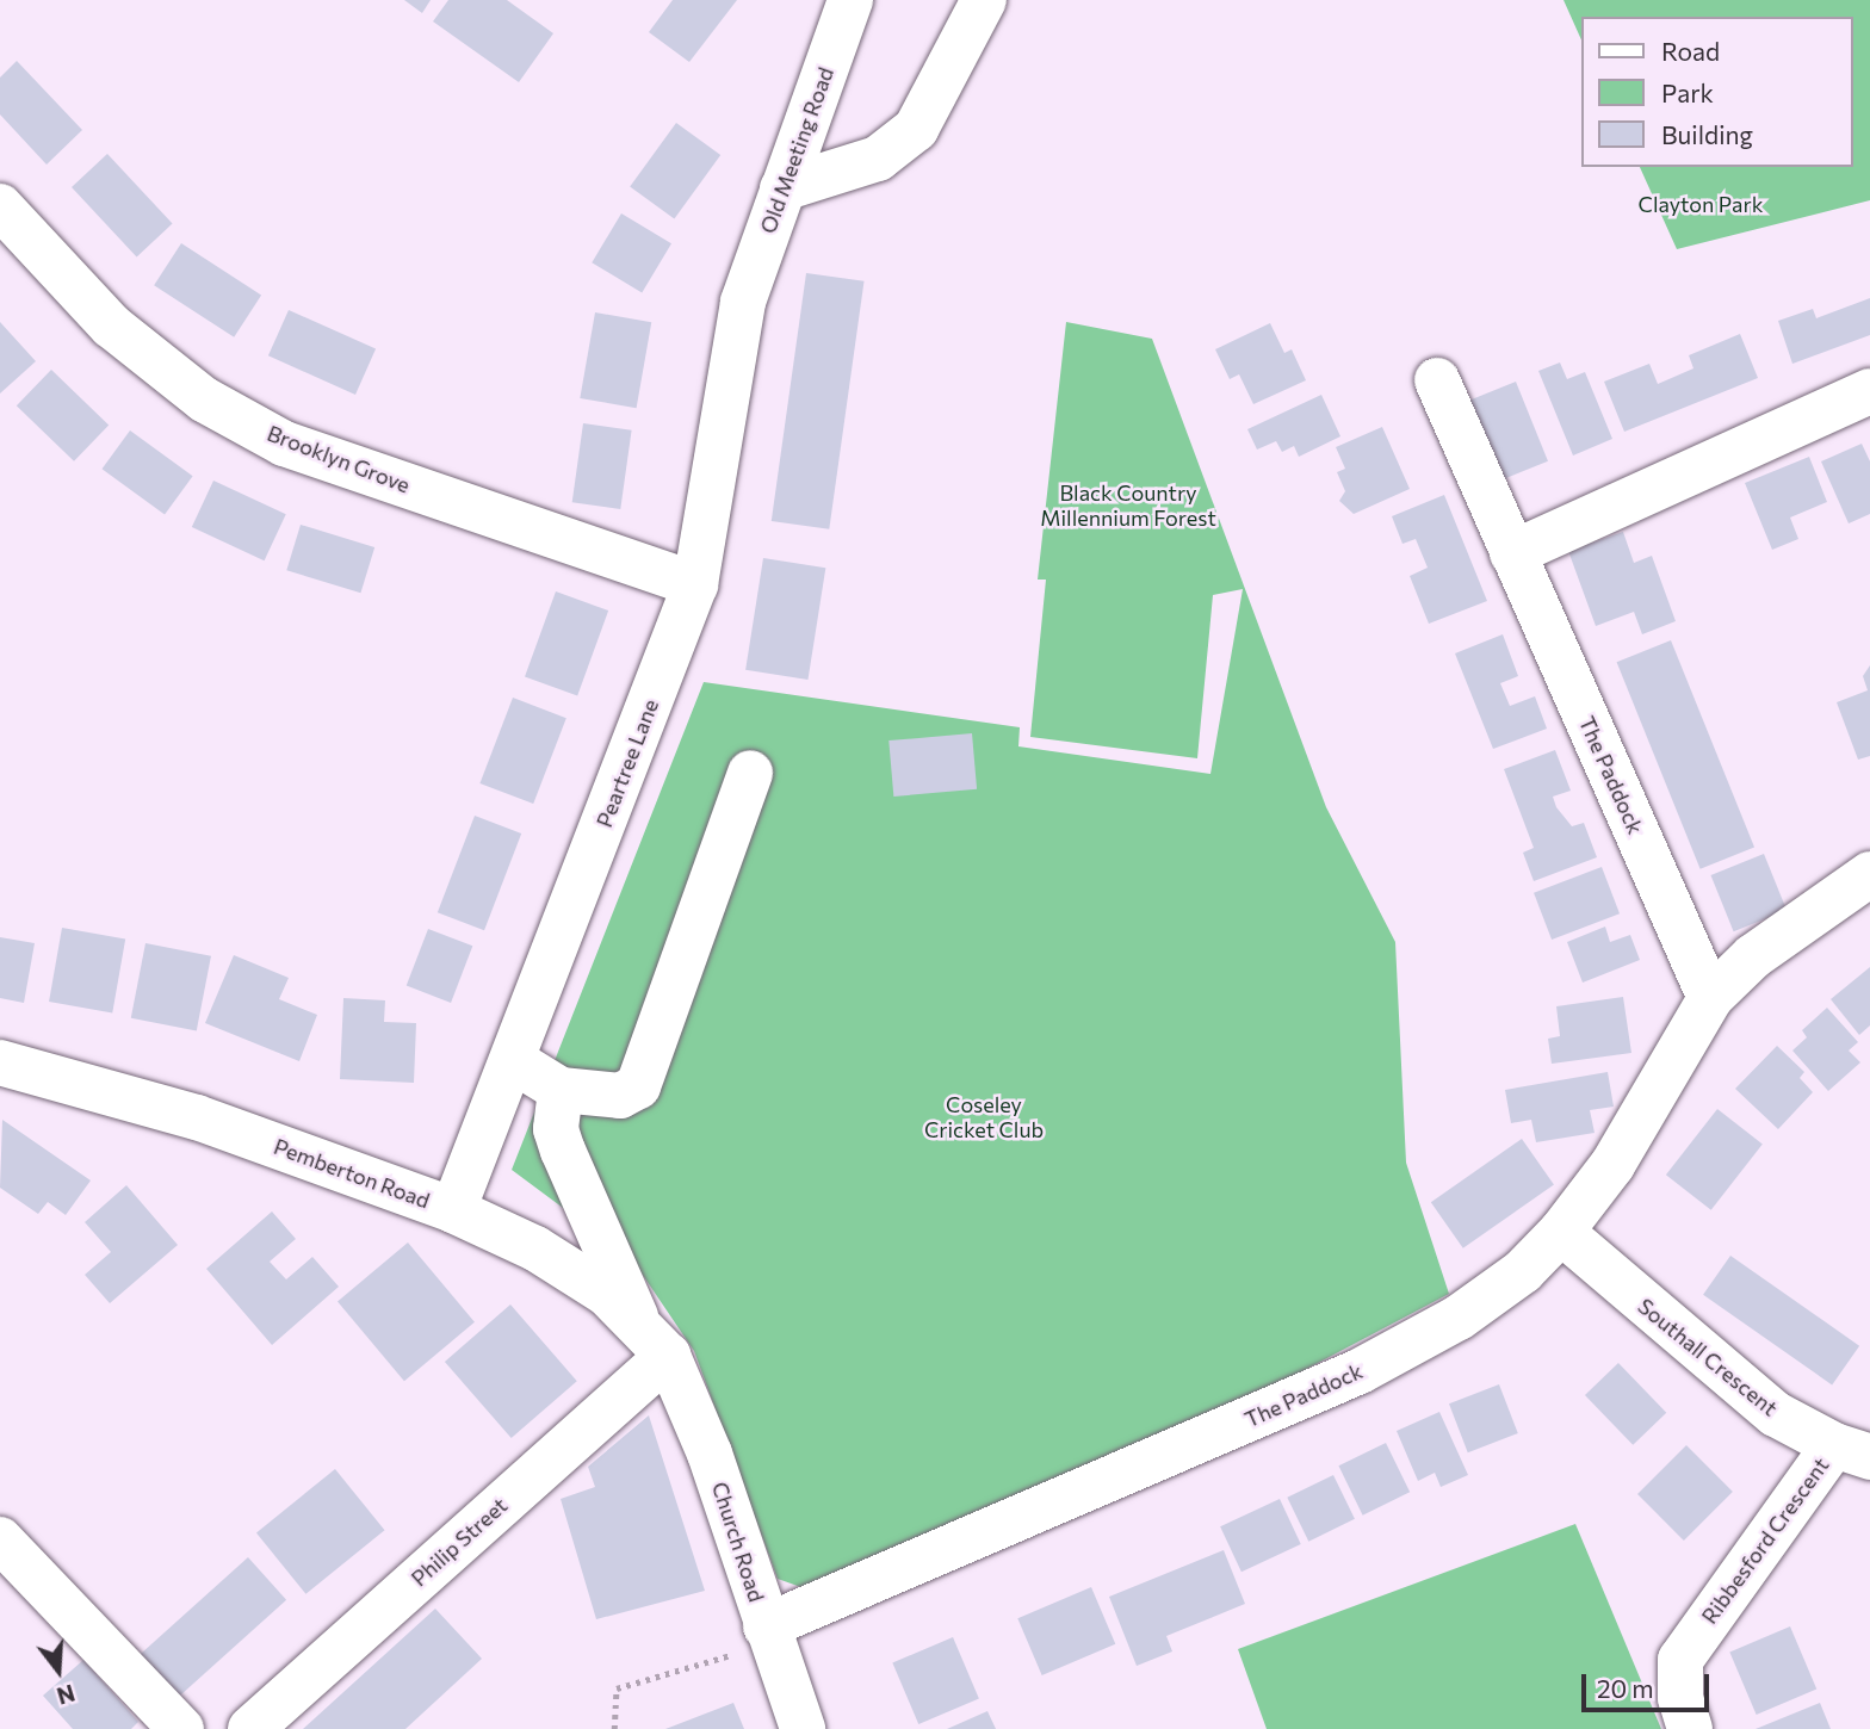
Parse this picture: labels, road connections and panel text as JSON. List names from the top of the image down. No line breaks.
{"streets":{"street":["Old Meeting Road","Brooklyn Grove","Peartree Lane","The Paddock","Pemberton Road","Southall Crescent","Ribbesford Crescent","Philip Street","Church Road"]},"crossings":[["Old Meeting Road","Peartree Lane"],["Brooklyn Grove","Peartree Lane"],["Peartree Lane","Pemberton Road"],["The Paddock","Southall Crescent"],["The Paddock","Church Road"],["Pemberton Road","Philip Street"],["Pemberton Road","Church Road"],["Southall Crescent","Ribbesford Crescent"],["Philip Street","Church Road"]],"parks":["Clayton Park","Black Country Millennium Forest","Coseley Cricket Club"],"legend":["Road","Park","Building"],"scale_bar":"20 m","north":"bottom"}
